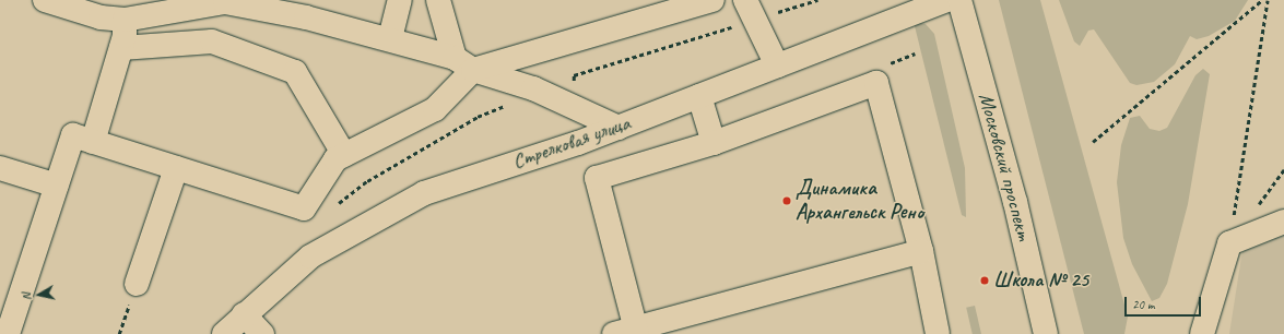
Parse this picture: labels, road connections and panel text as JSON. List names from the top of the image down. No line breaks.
{"streets":{"street":["Стрелковая улица","Московский проспект"]},"places":["Динамика Архангельск Рено","Школа № 25"],"scale_bar":"20 m","north":"left"}
